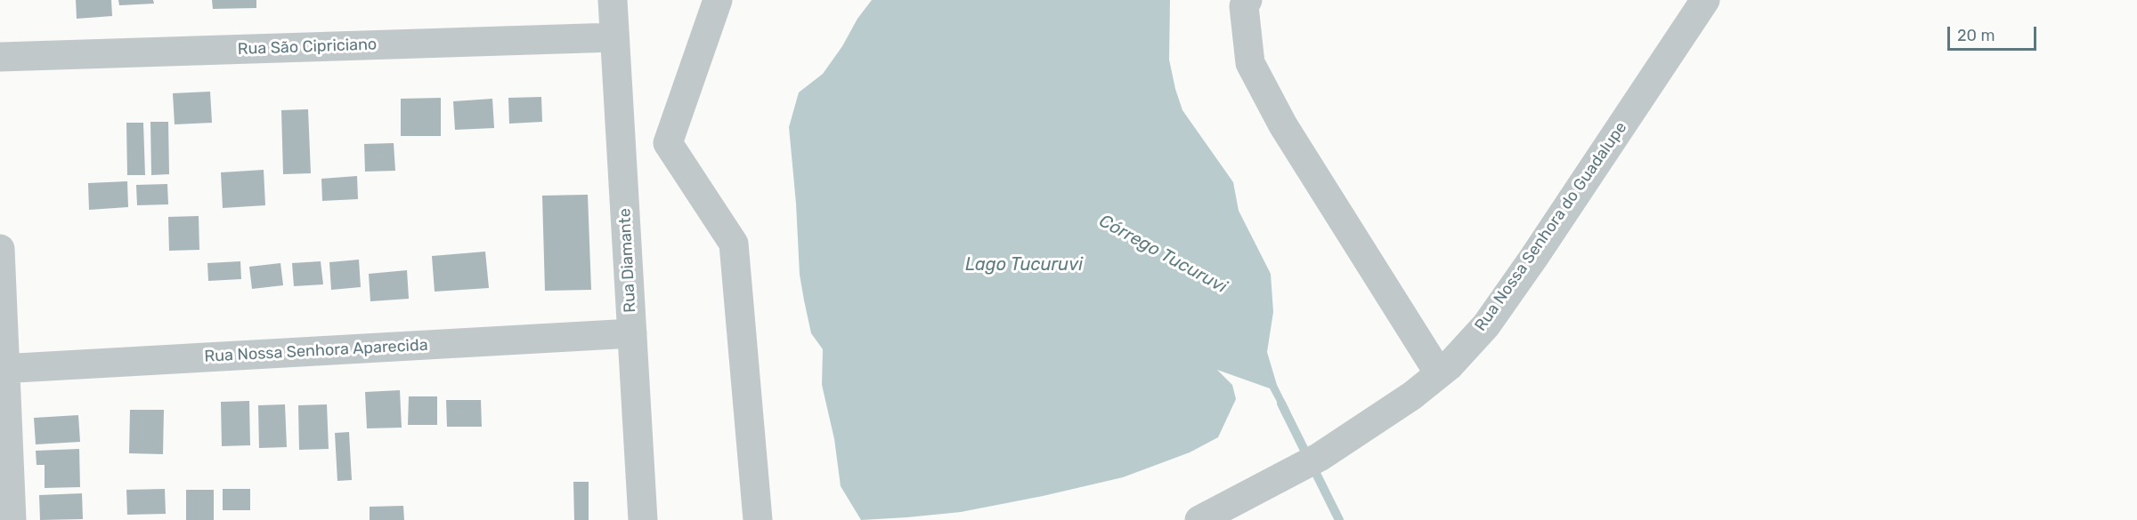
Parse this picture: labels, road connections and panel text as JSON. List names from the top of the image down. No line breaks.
{"streets":{"street":["Rua São Cipriciano","Rua Nossa Senhora do Guadalupe","Rua Diamante","Rua Nossa Senhora Aparecida"]},"crossings":[["Rua São Cipriciano","Rua Diamante"],["Rua Diamante","Rua Nossa Senhora Aparecida"]],"water":["Córrego Tucuruvi","Lago Tucuruvi"],"scale_bar":"20 m"}
